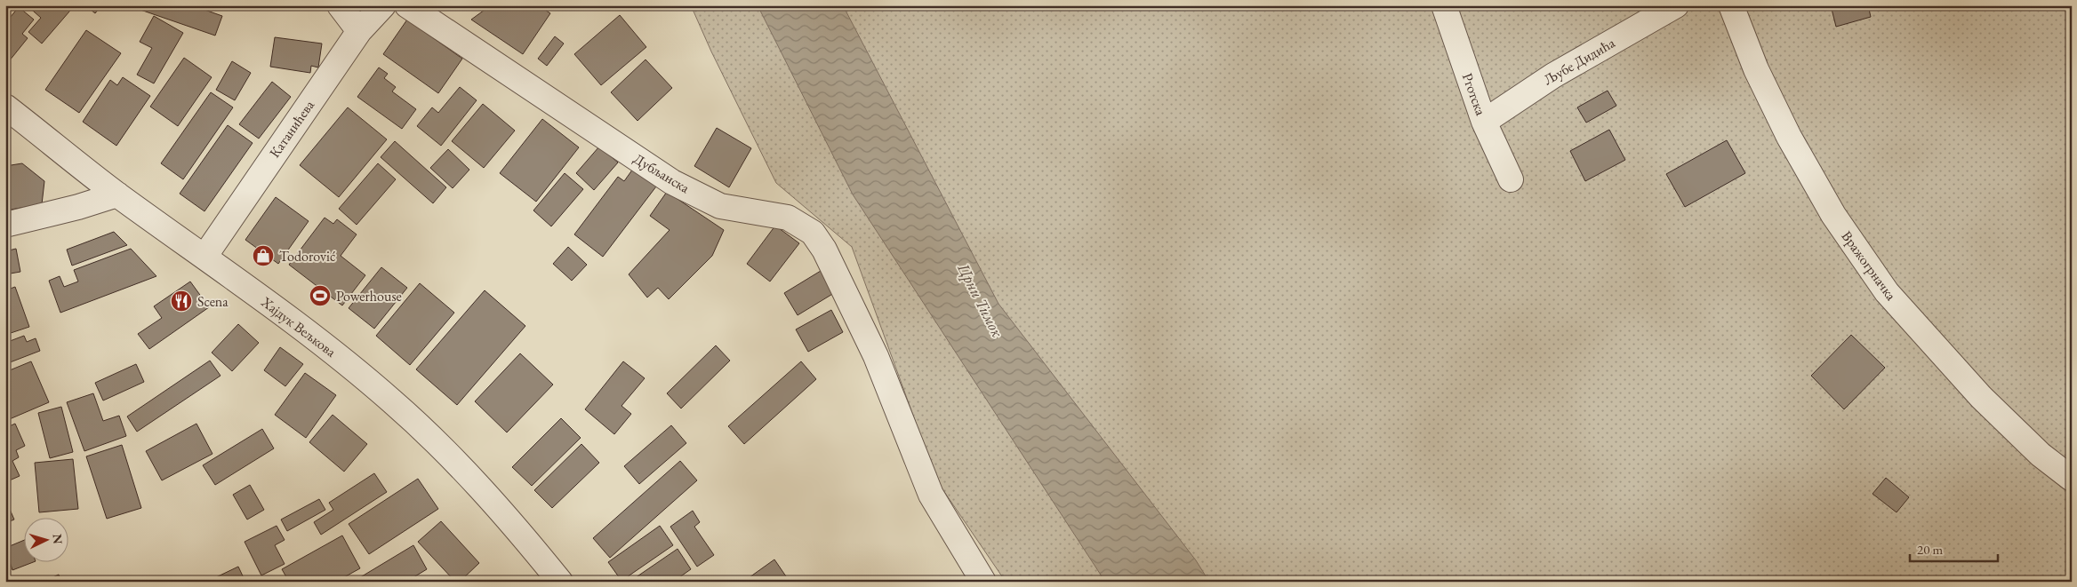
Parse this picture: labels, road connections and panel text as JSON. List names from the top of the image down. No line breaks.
{"streets":{"street":["Љубе Дидића","Рготска","Катанићева","Дубљанска","Вражогрначка","Хајдук Вељкова"]},"crossings":[["Љубе Дидића","Рготска"],["Катанићева","Хајдук Вељкова"]],"water":["Црни Тимок"],"places":{"shop":["Todorović"],"sports":["Powerhouse"],"restaurant":["Scena"]},"scale_bar":"20 m","north":"right"}
